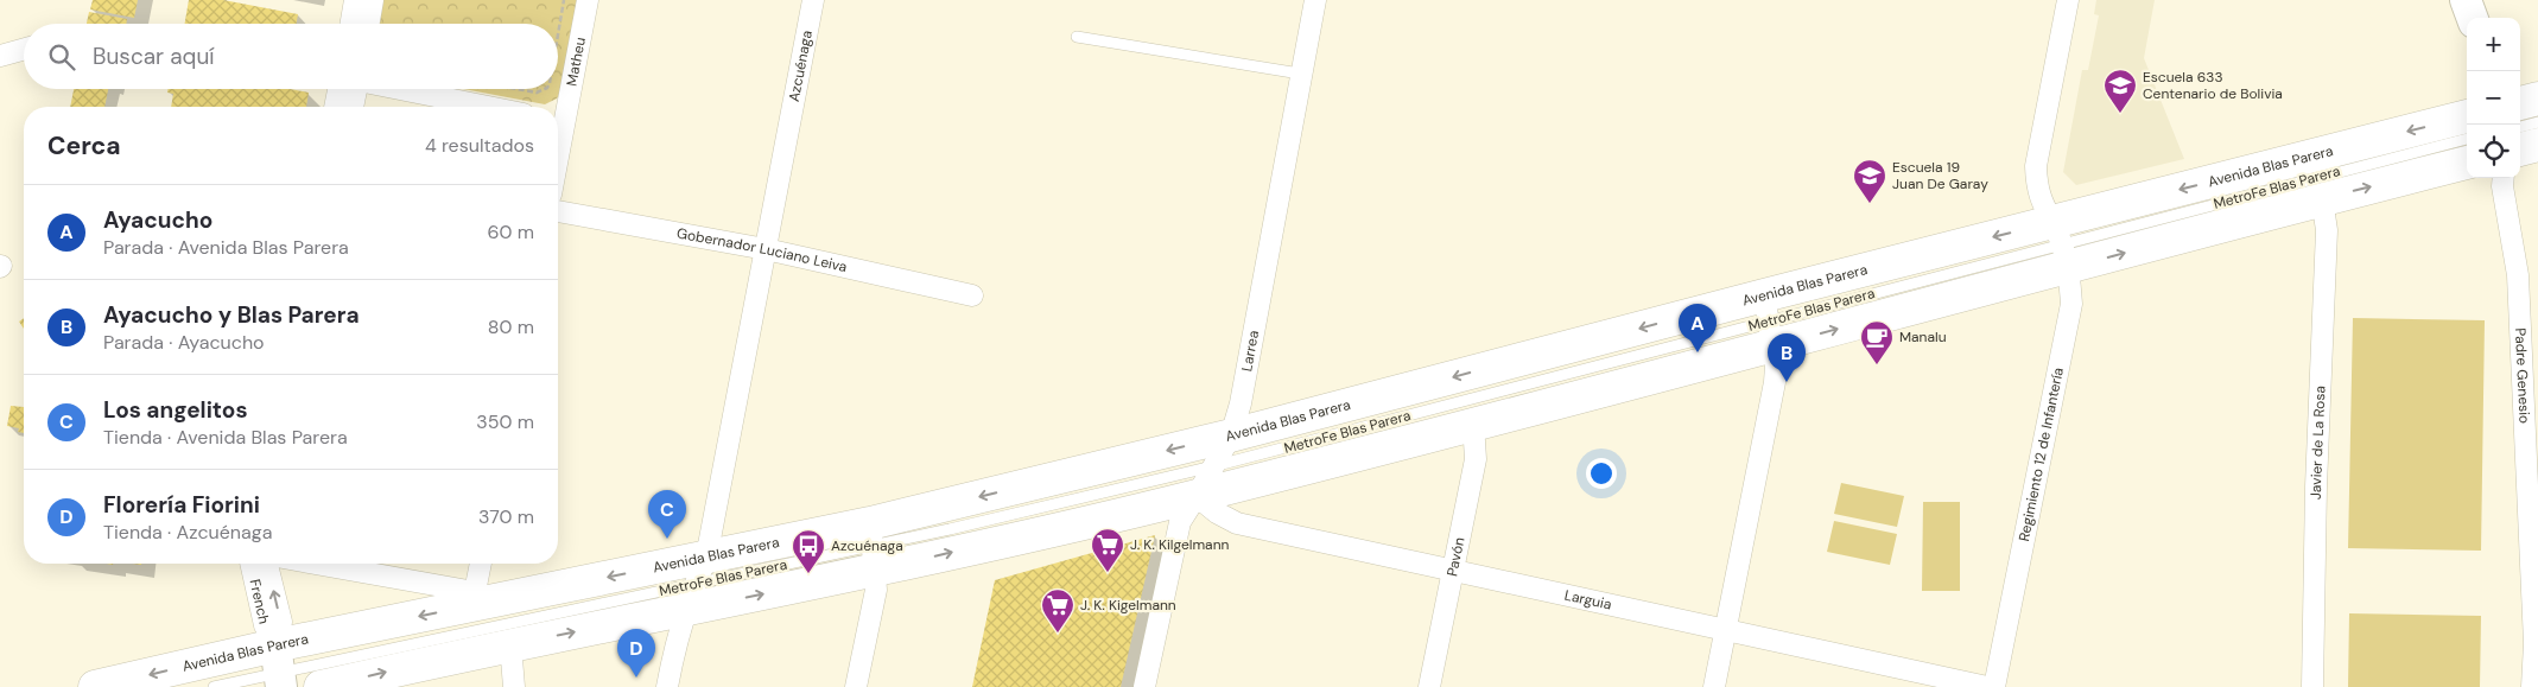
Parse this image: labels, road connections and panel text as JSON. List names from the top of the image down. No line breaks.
{"streets":{"main road":["Avenida Blas Parera"],"street":["Matheu","Azcuénaga","Gobernador Luciano Leiva","Larrea","Padre Genesio","Javier de La Rosa","Regimiento 12 de Infantería","Pavón","Larguia","French"],"lane":["MetroFe Blas Parera"]},"crossings":[["Azcuénaga","Avenida Blas Parera"],["Azcuénaga","MetroFe Blas Parera"],["Azcuénaga","Gobernador Luciano Leiva"],["Avenida Blas Parera","MetroFe Blas Parera"],["Avenida Blas Parera","Larrea"],["Avenida Blas Parera","Javier de La Rosa"],["Avenida Blas Parera","Regimiento 12 de Infantería"],["Avenida Blas Parera","Pavón"],["Avenida Blas Parera","Larguia"],["Avenida Blas Parera","French"],["MetroFe Blas Parera","Larrea"],["MetroFe Blas Parera","Regimiento 12 de Infantería"],["MetroFe Blas Parera","French"],["Larrea","Larguia"],["Pavón","Larguia"]],"places":{"school or university":["Escuela 633 Centenario de Bolivia","Escuela 19 Juan De Garay"],"cafe":["Manalu"],"supermarket":["J. K. Kilgelmann","J. K. Kigelmann"],"bus stop":["Azcuénaga"]},"page":{"map_buttons":["+","−"],"search":"Buscar aquí","heading":["Cerca","4 resultados"],"list":[{"mark":"A","name":"Ayacucho","note":"Parada · Avenida Blas Parera","value":"60 m"},{"mark":"B","name":"Ayacucho y Blas Parera","note":"Parada · Ayacucho","value":"80 m"},{"mark":"C","name":"Los angelitos","note":"Tienda · Avenida Blas Parera","value":"350 m"},{"mark":"D","name":"Florería Fiorini","note":"Tienda · Azcuénaga","value":"370 m"}],"pins":["A","B","C","D"]}}
